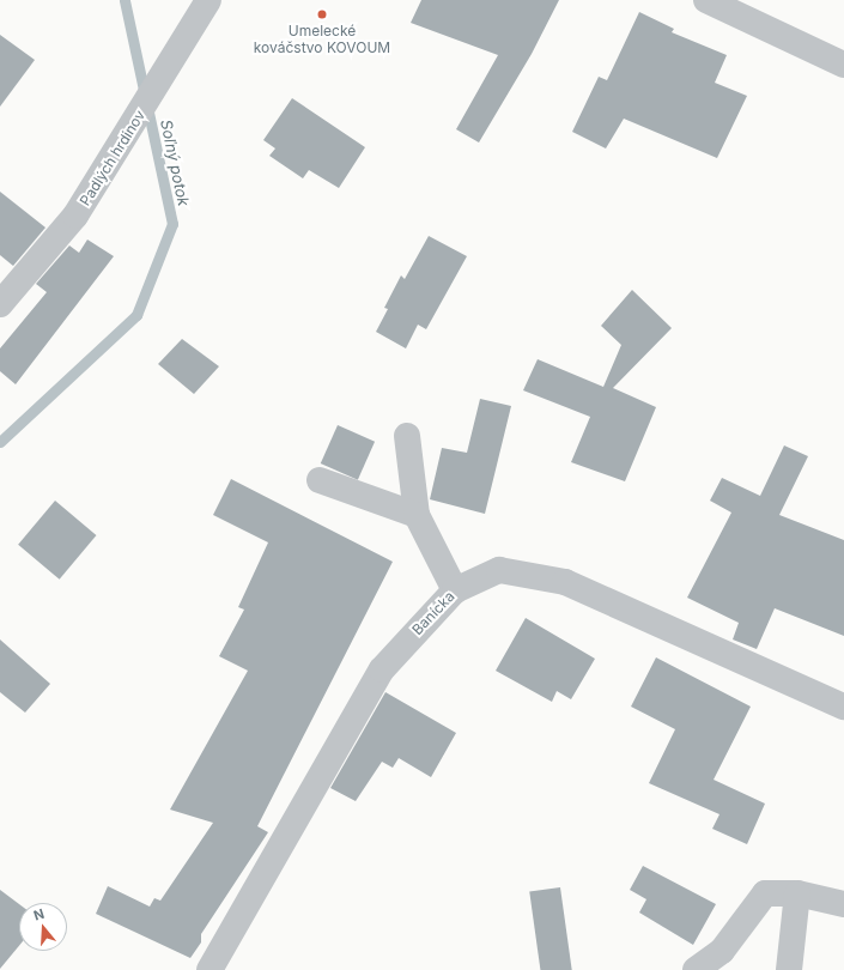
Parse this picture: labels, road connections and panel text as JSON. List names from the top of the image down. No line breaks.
{"streets":{"street":["Padlých hrdinov","Banícka"]},"water":["Soľný potok"],"places":["Umelecké kováčstvo KOVOUM"],"north":"top"}
